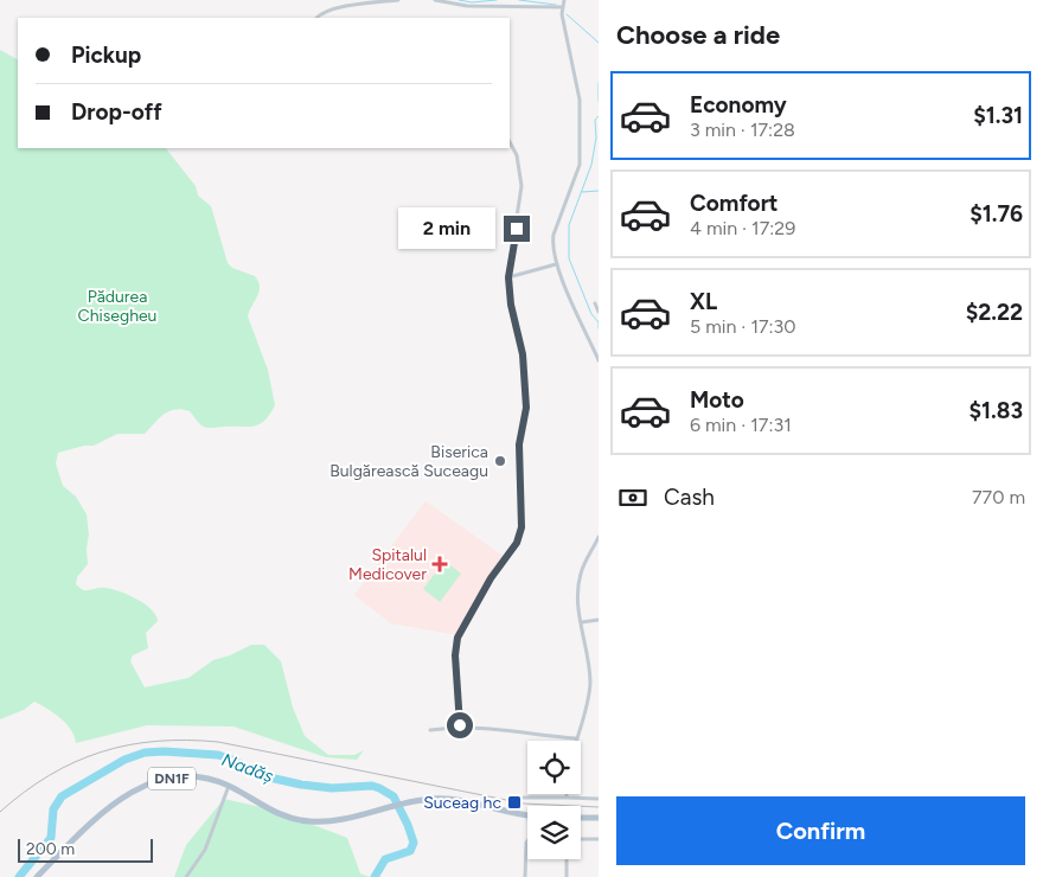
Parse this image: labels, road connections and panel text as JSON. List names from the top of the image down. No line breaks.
{"streets":{"main road":["DN1F"]},"water":["Nadăș"],"parks":["Pădurea Chisegheu"],"places":{"other":["Biserica Bulgărească Suceagu"],"health":["Spitalul Medicover"],"transit":["Suceag hc"]},"scale_bar":"200 m","page":{"heading":"Choose a ride","banner":["Pickup","Drop-off"],"list":[{"name":"Economy","note":"3 min · 17:28","value":"$1.31"},{"name":"Comfort","note":"4 min · 17:29","value":"$1.76"},{"name":"XL","note":"5 min · 17:30","value":"$2.22"},{"name":"Moto","note":"6 min · 17:31","value":"$1.83"}],"bubble":"2 min","pay":["Cash","770 m"],"buttons":"Confirm","scale":"200 m"}}
